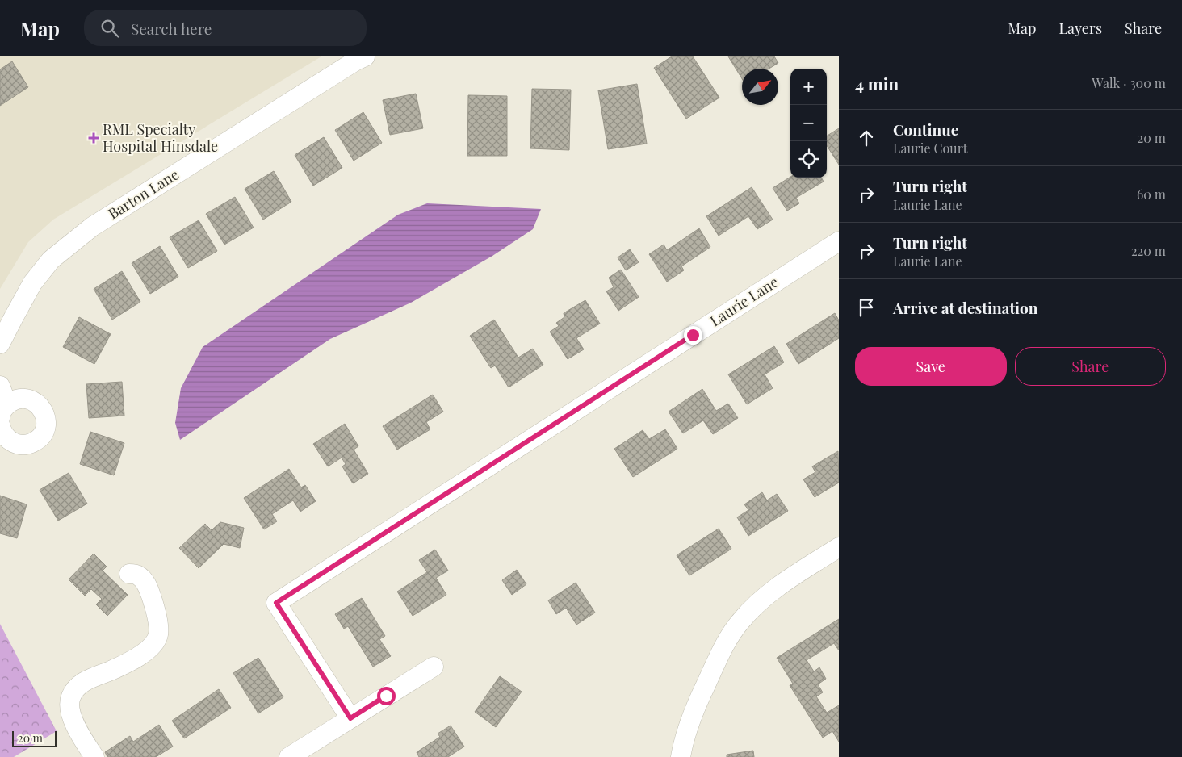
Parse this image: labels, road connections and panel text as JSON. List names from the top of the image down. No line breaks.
{"streets":{"street":["Barton Lane","Laurie Lane"]},"places":{"health":["RML Specialty Hospital Hinsdale"]},"scale_bar":"20 m","north":"top right","page":{"header":"Map","search":"Search here","nav":["Map","Layers","Share"],"heading":["4 min","Walk · 300 m"],"map_buttons":["+","−"],"list":[["Continue","Laurie Court","20 m"],["Turn right","Laurie Lane","60 m"],["Turn right","Laurie Lane","220 m"],"Arrive at destination"],"buttons":["Save","Share"],"scale":"20 m"}}
